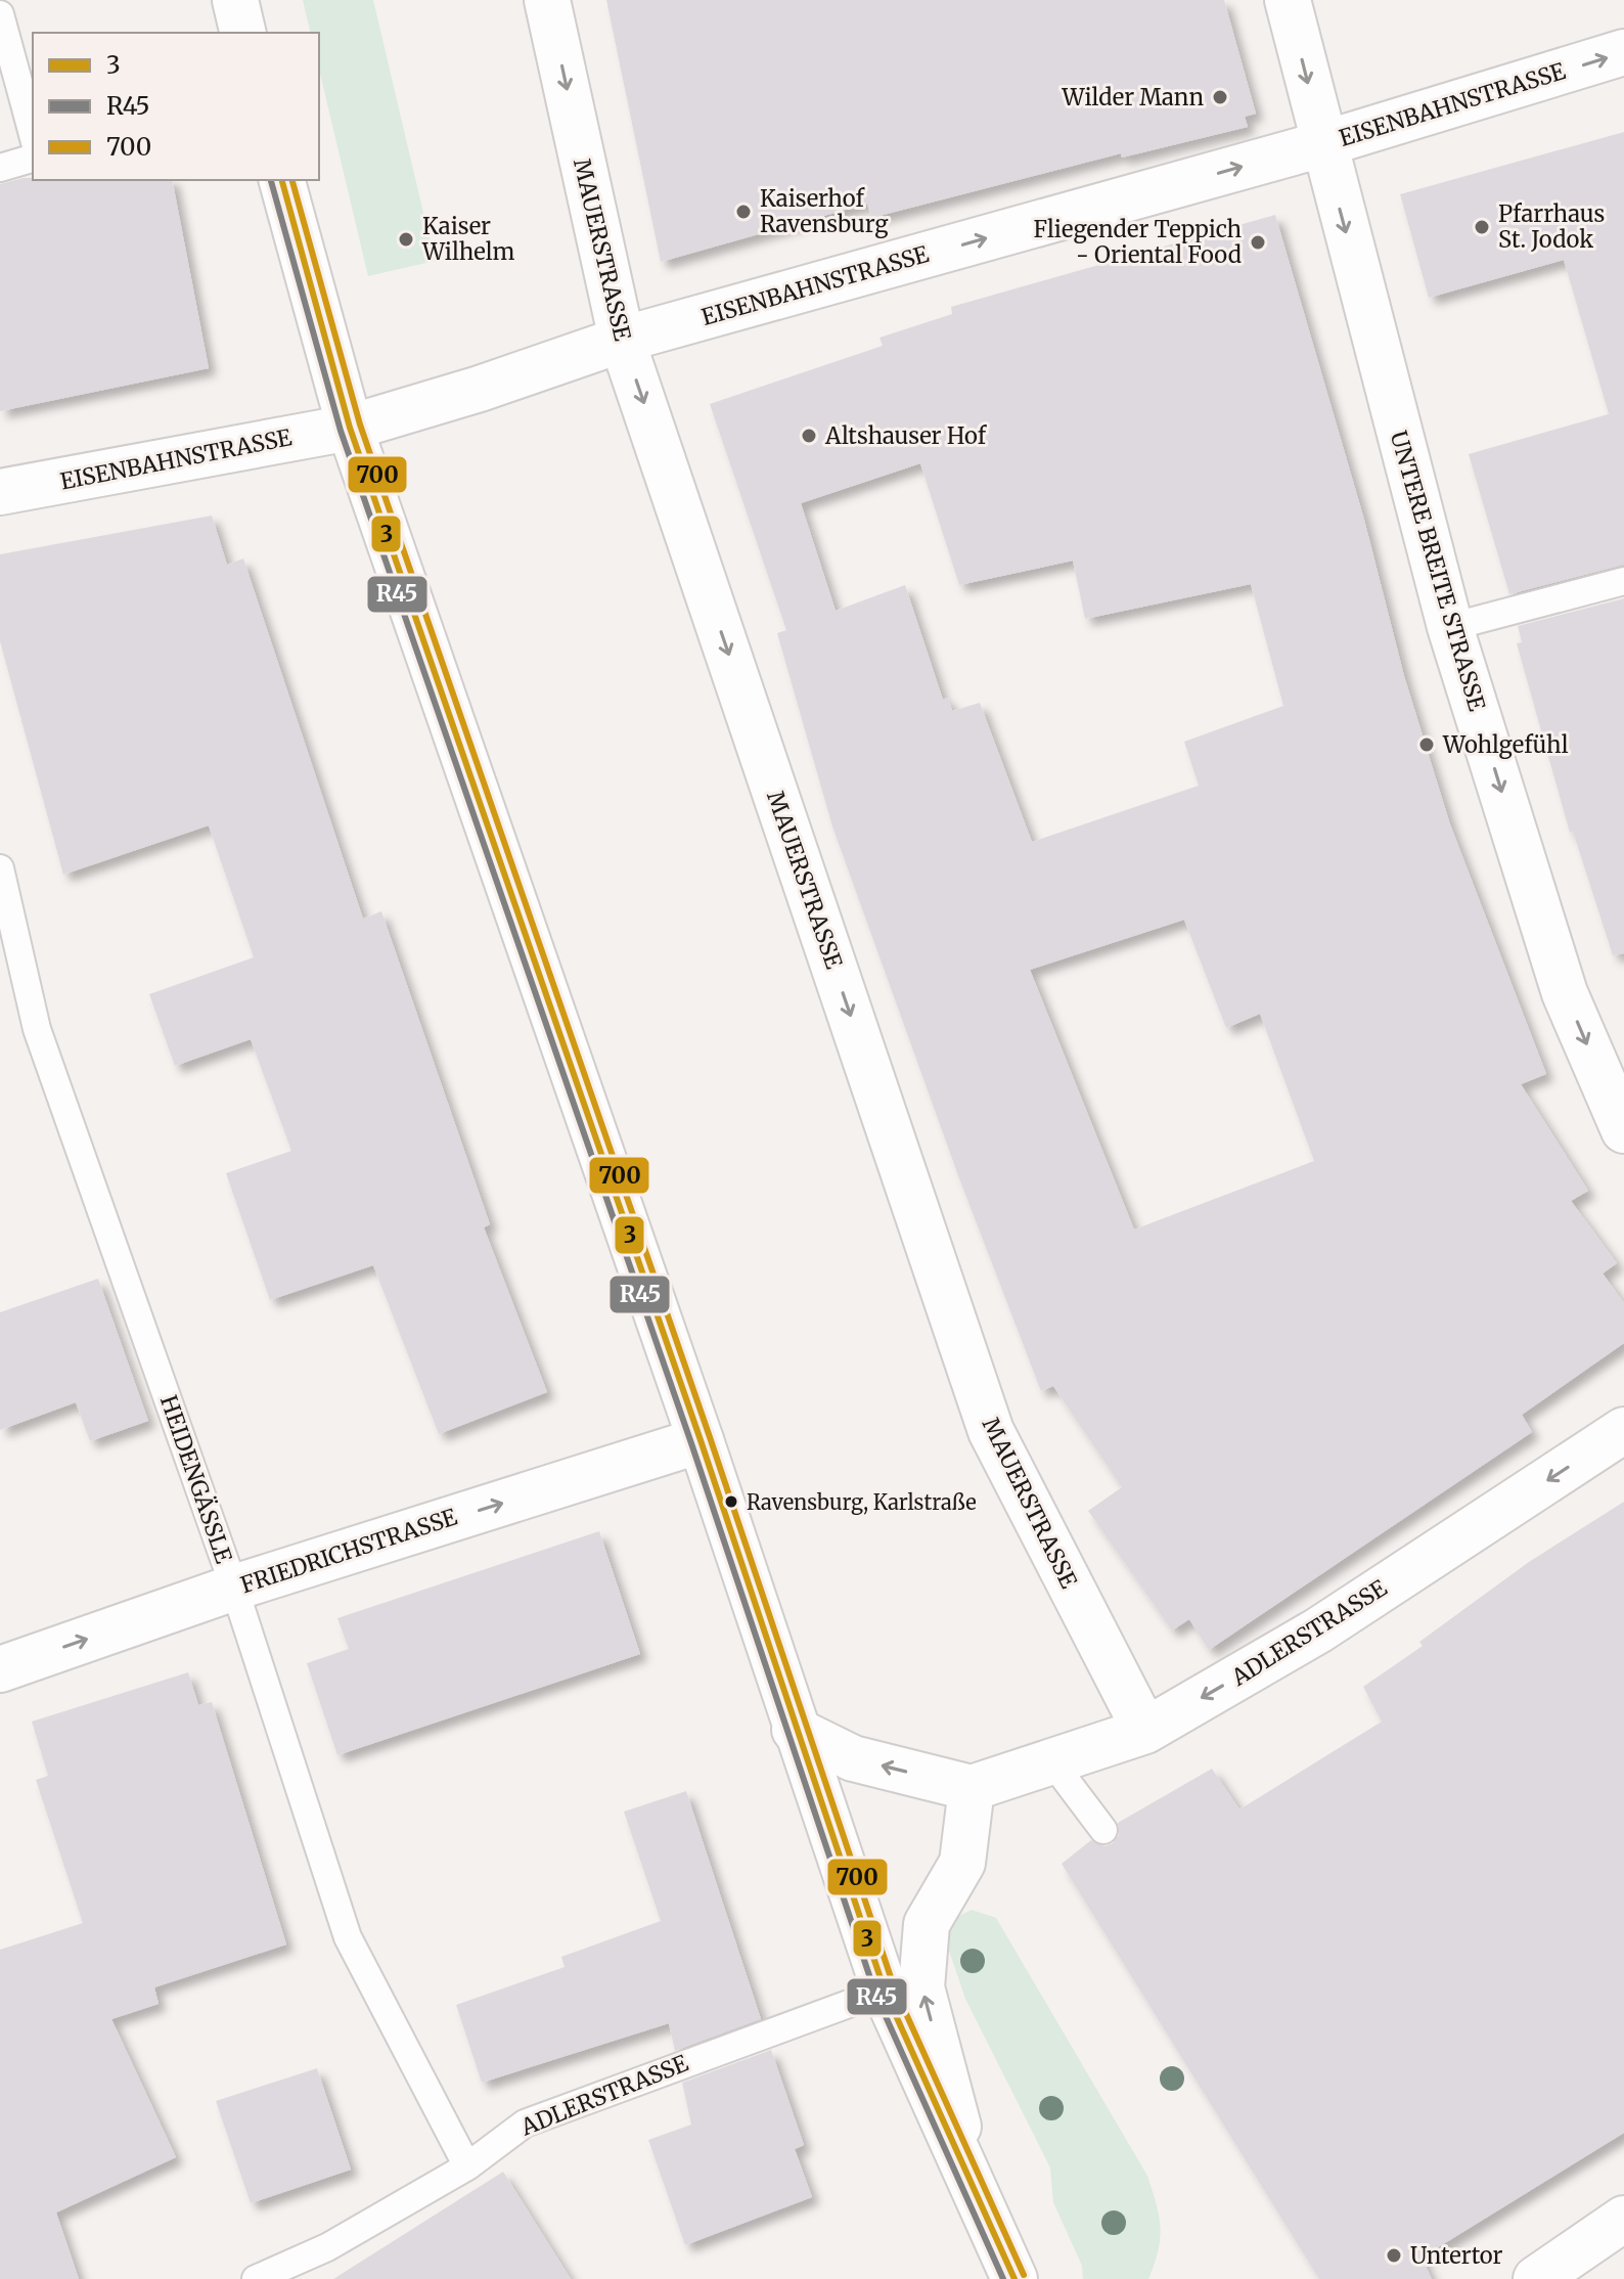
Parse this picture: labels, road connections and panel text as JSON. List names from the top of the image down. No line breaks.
{"streets":{"street":["EISENBAHNSTRASSE","MAUERSTRASSE","UNTERE BREITE STRASSE","FRIEDRICHSTRASSE","ADLERSTRASSE"],"lane":["HEIDENGÄSSLE"]},"crossings":[["EISENBAHNSTRASSE","MAUERSTRASSE"],["EISENBAHNSTRASSE","UNTERE BREITE STRASSE"],["MAUERSTRASSE","ADLERSTRASSE"],["HEIDENGÄSSLE","FRIEDRICHSTRASSE"],["HEIDENGÄSSLE","ADLERSTRASSE"]],"one_way":["EISENBAHNSTRASSE","UNTERE BREITE STRASSE","FRIEDRICHSTRASSE","ADLERSTRASSE"],"places":["Wilder Mann","Kaiserhof Ravensburg","Pfarrhaus St. Jodok","Kaiser Wilhelm","Fliegender Teppich - Oriental Food","Altshauser Hof","Wohlgefühl","Ravensburg, Karlstraße","Untertor"],"lines":["transit line 3","transit line 700","transit line R45"],"legend":["3","R45","700"]}
